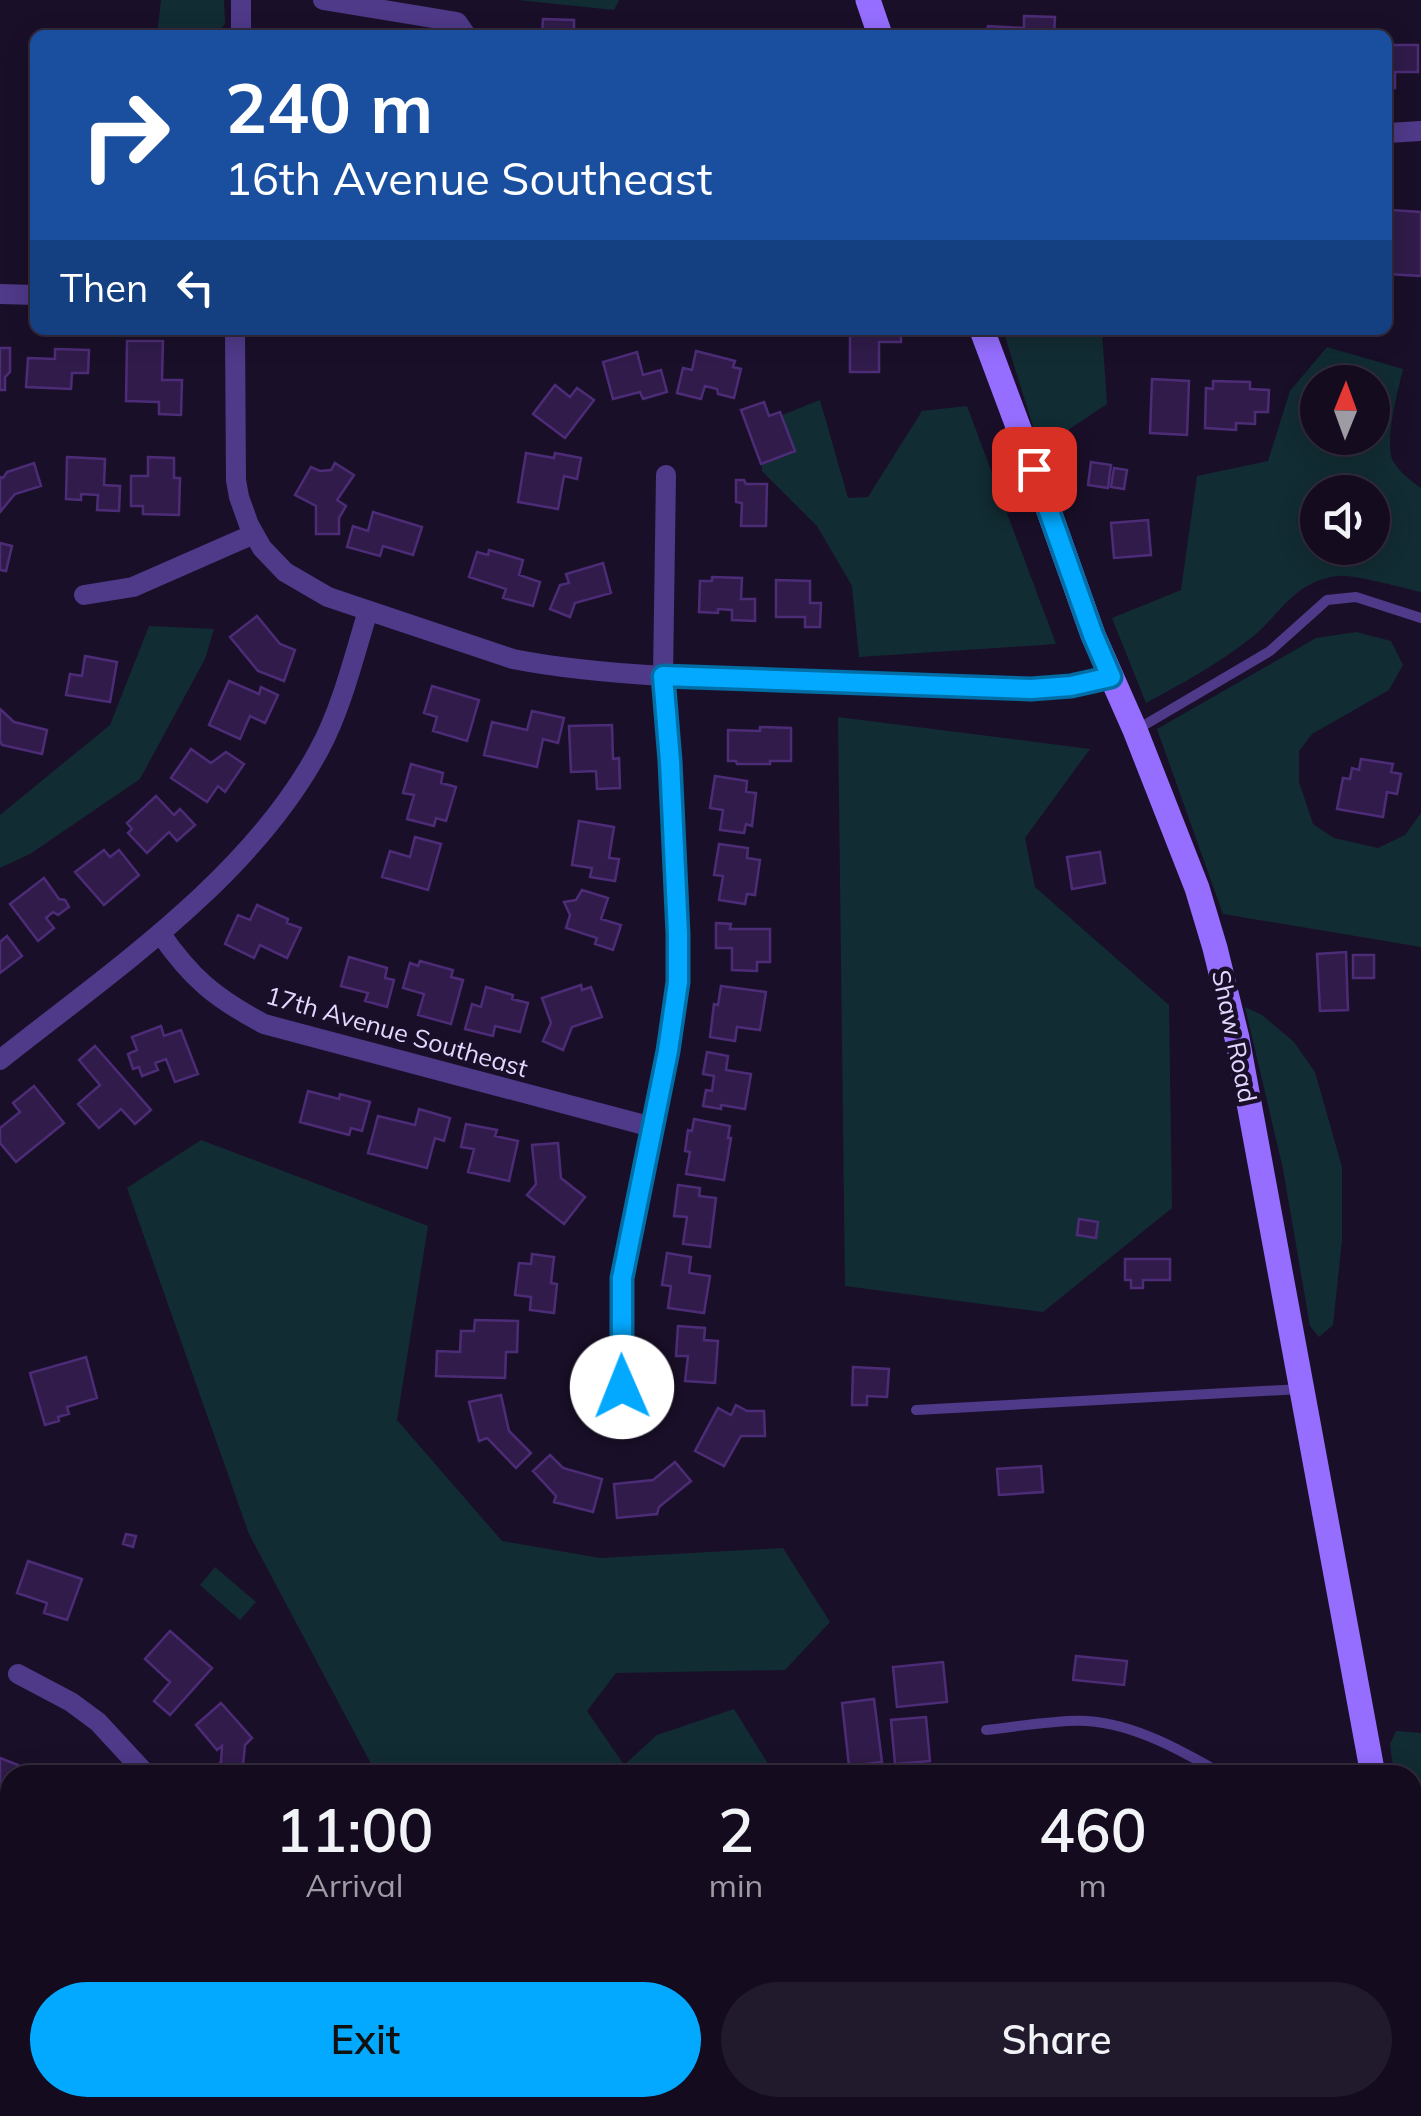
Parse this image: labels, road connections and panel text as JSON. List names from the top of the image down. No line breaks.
{"streets":{"main road":["Shaw Road"],"street":["17th Avenue Southeast"]},"north":"top","page":{"turn":["240 m","16th Avenue Southeast"],"then":"Then","eta":["11:00","Arrival","2","min","460","m"],"buttons":["Exit","Share"]}}
